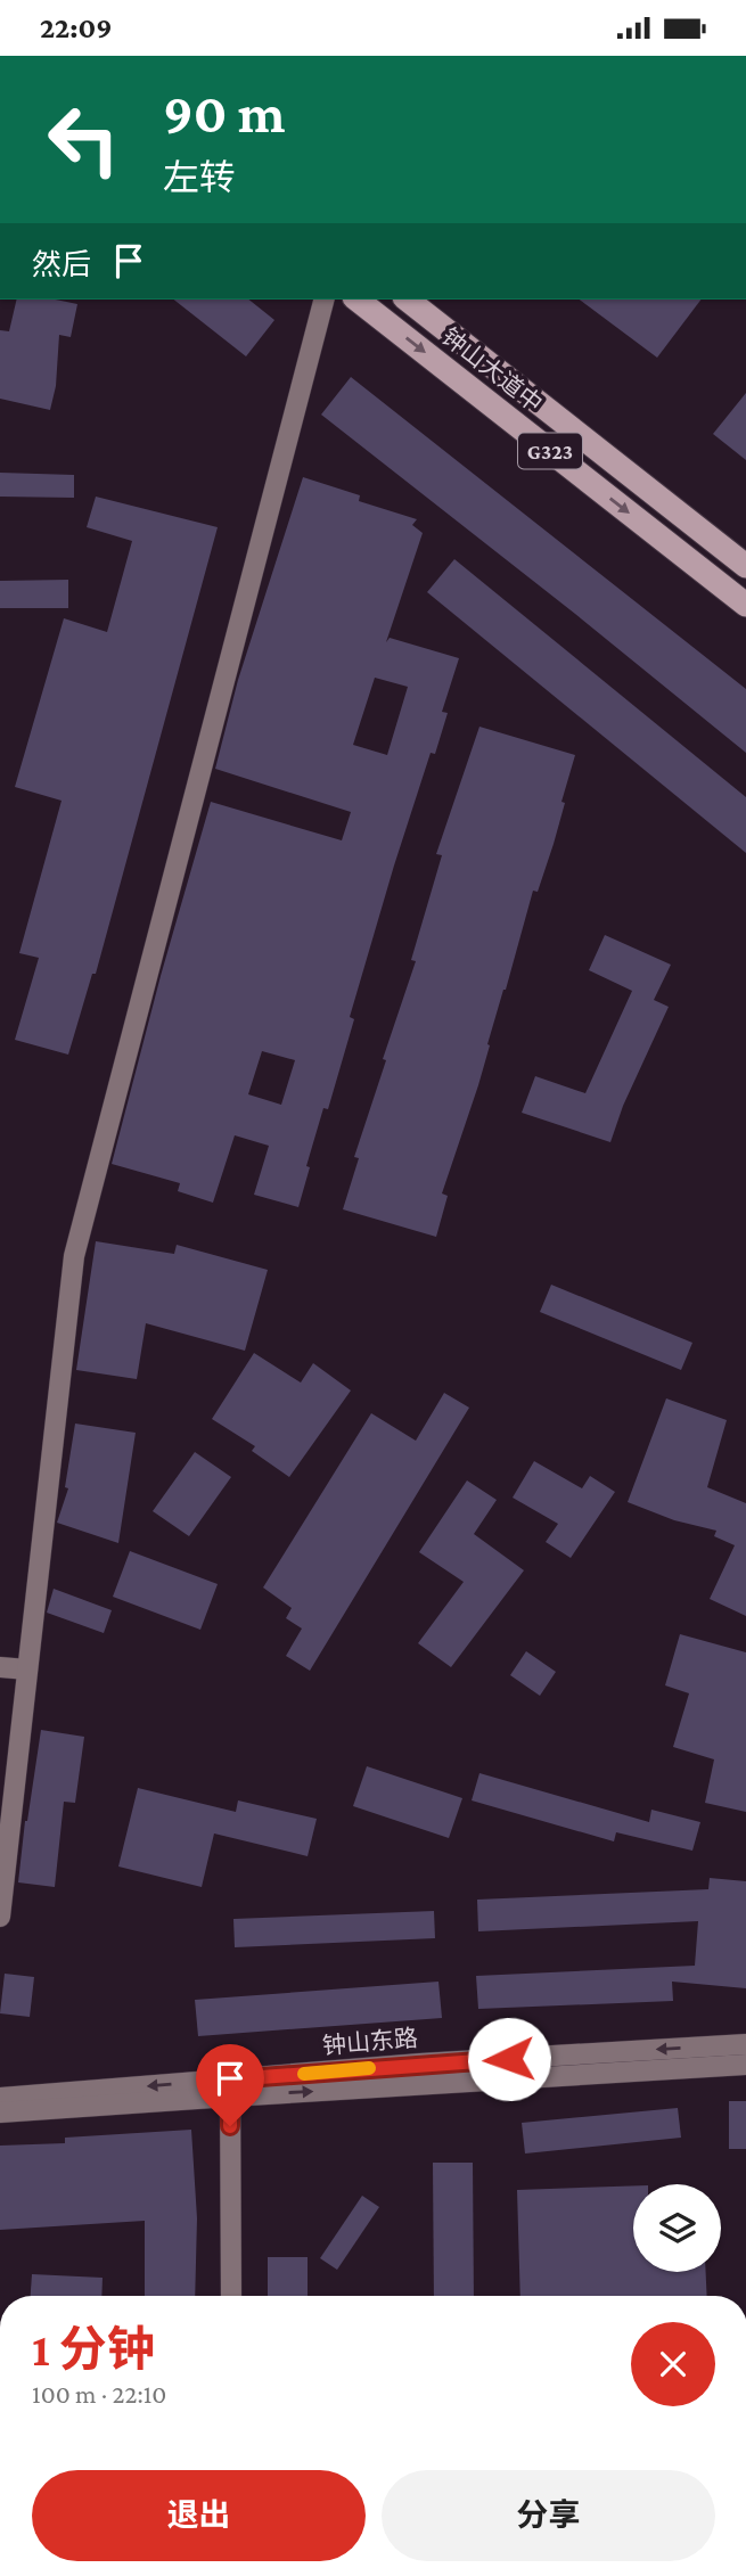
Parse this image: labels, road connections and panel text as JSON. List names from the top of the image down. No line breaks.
{"streets":{"highway":["钟山大道中","G323"],"street":["钟山东路"]},"page":{"status":"22:09","turn":["90 m","左转"],"then":"然后","heading":["1 分钟","100 m · 22:10"],"buttons":["退出","分享"]}}
